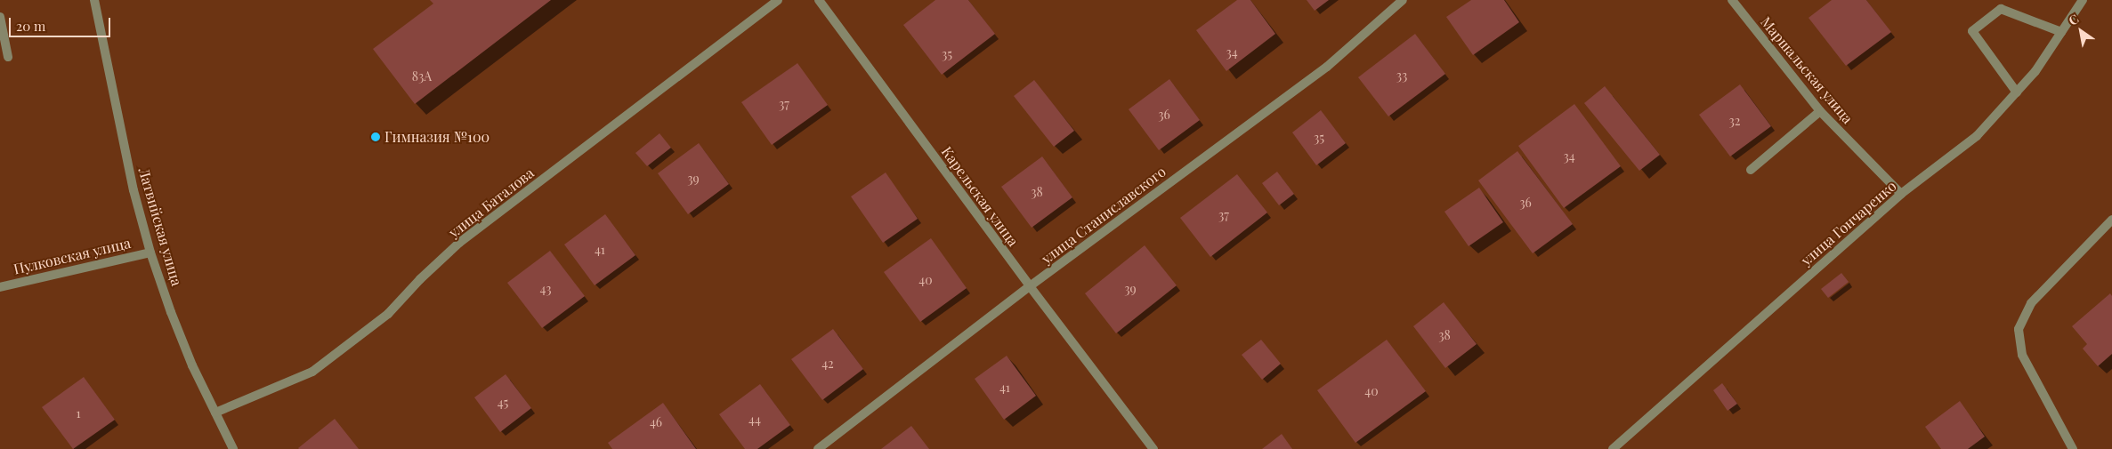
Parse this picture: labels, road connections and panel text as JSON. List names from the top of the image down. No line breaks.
{"streets":{"street":["Маршальская улица","Карельская улица","улица Баталова","улица Станиславского","улица Гончаренко","Латвийская улица","Пулковская улица"]},"crossings":[["Маршальская улица","улица Гончаренко"],["Карельская улица","улица Станиславского"],["улица Баталова","Латвийская улица"],["Латвийская улица","Пулковская улица"]],"places":["Гимназия №100"],"house_numbers":["34","35","33","83А","37","36","32","35","34","39","38","36","37","41","40","43","39","38","42","41","40","45","1","44","46"],"scale_bar":"20 m","north":"top left"}
